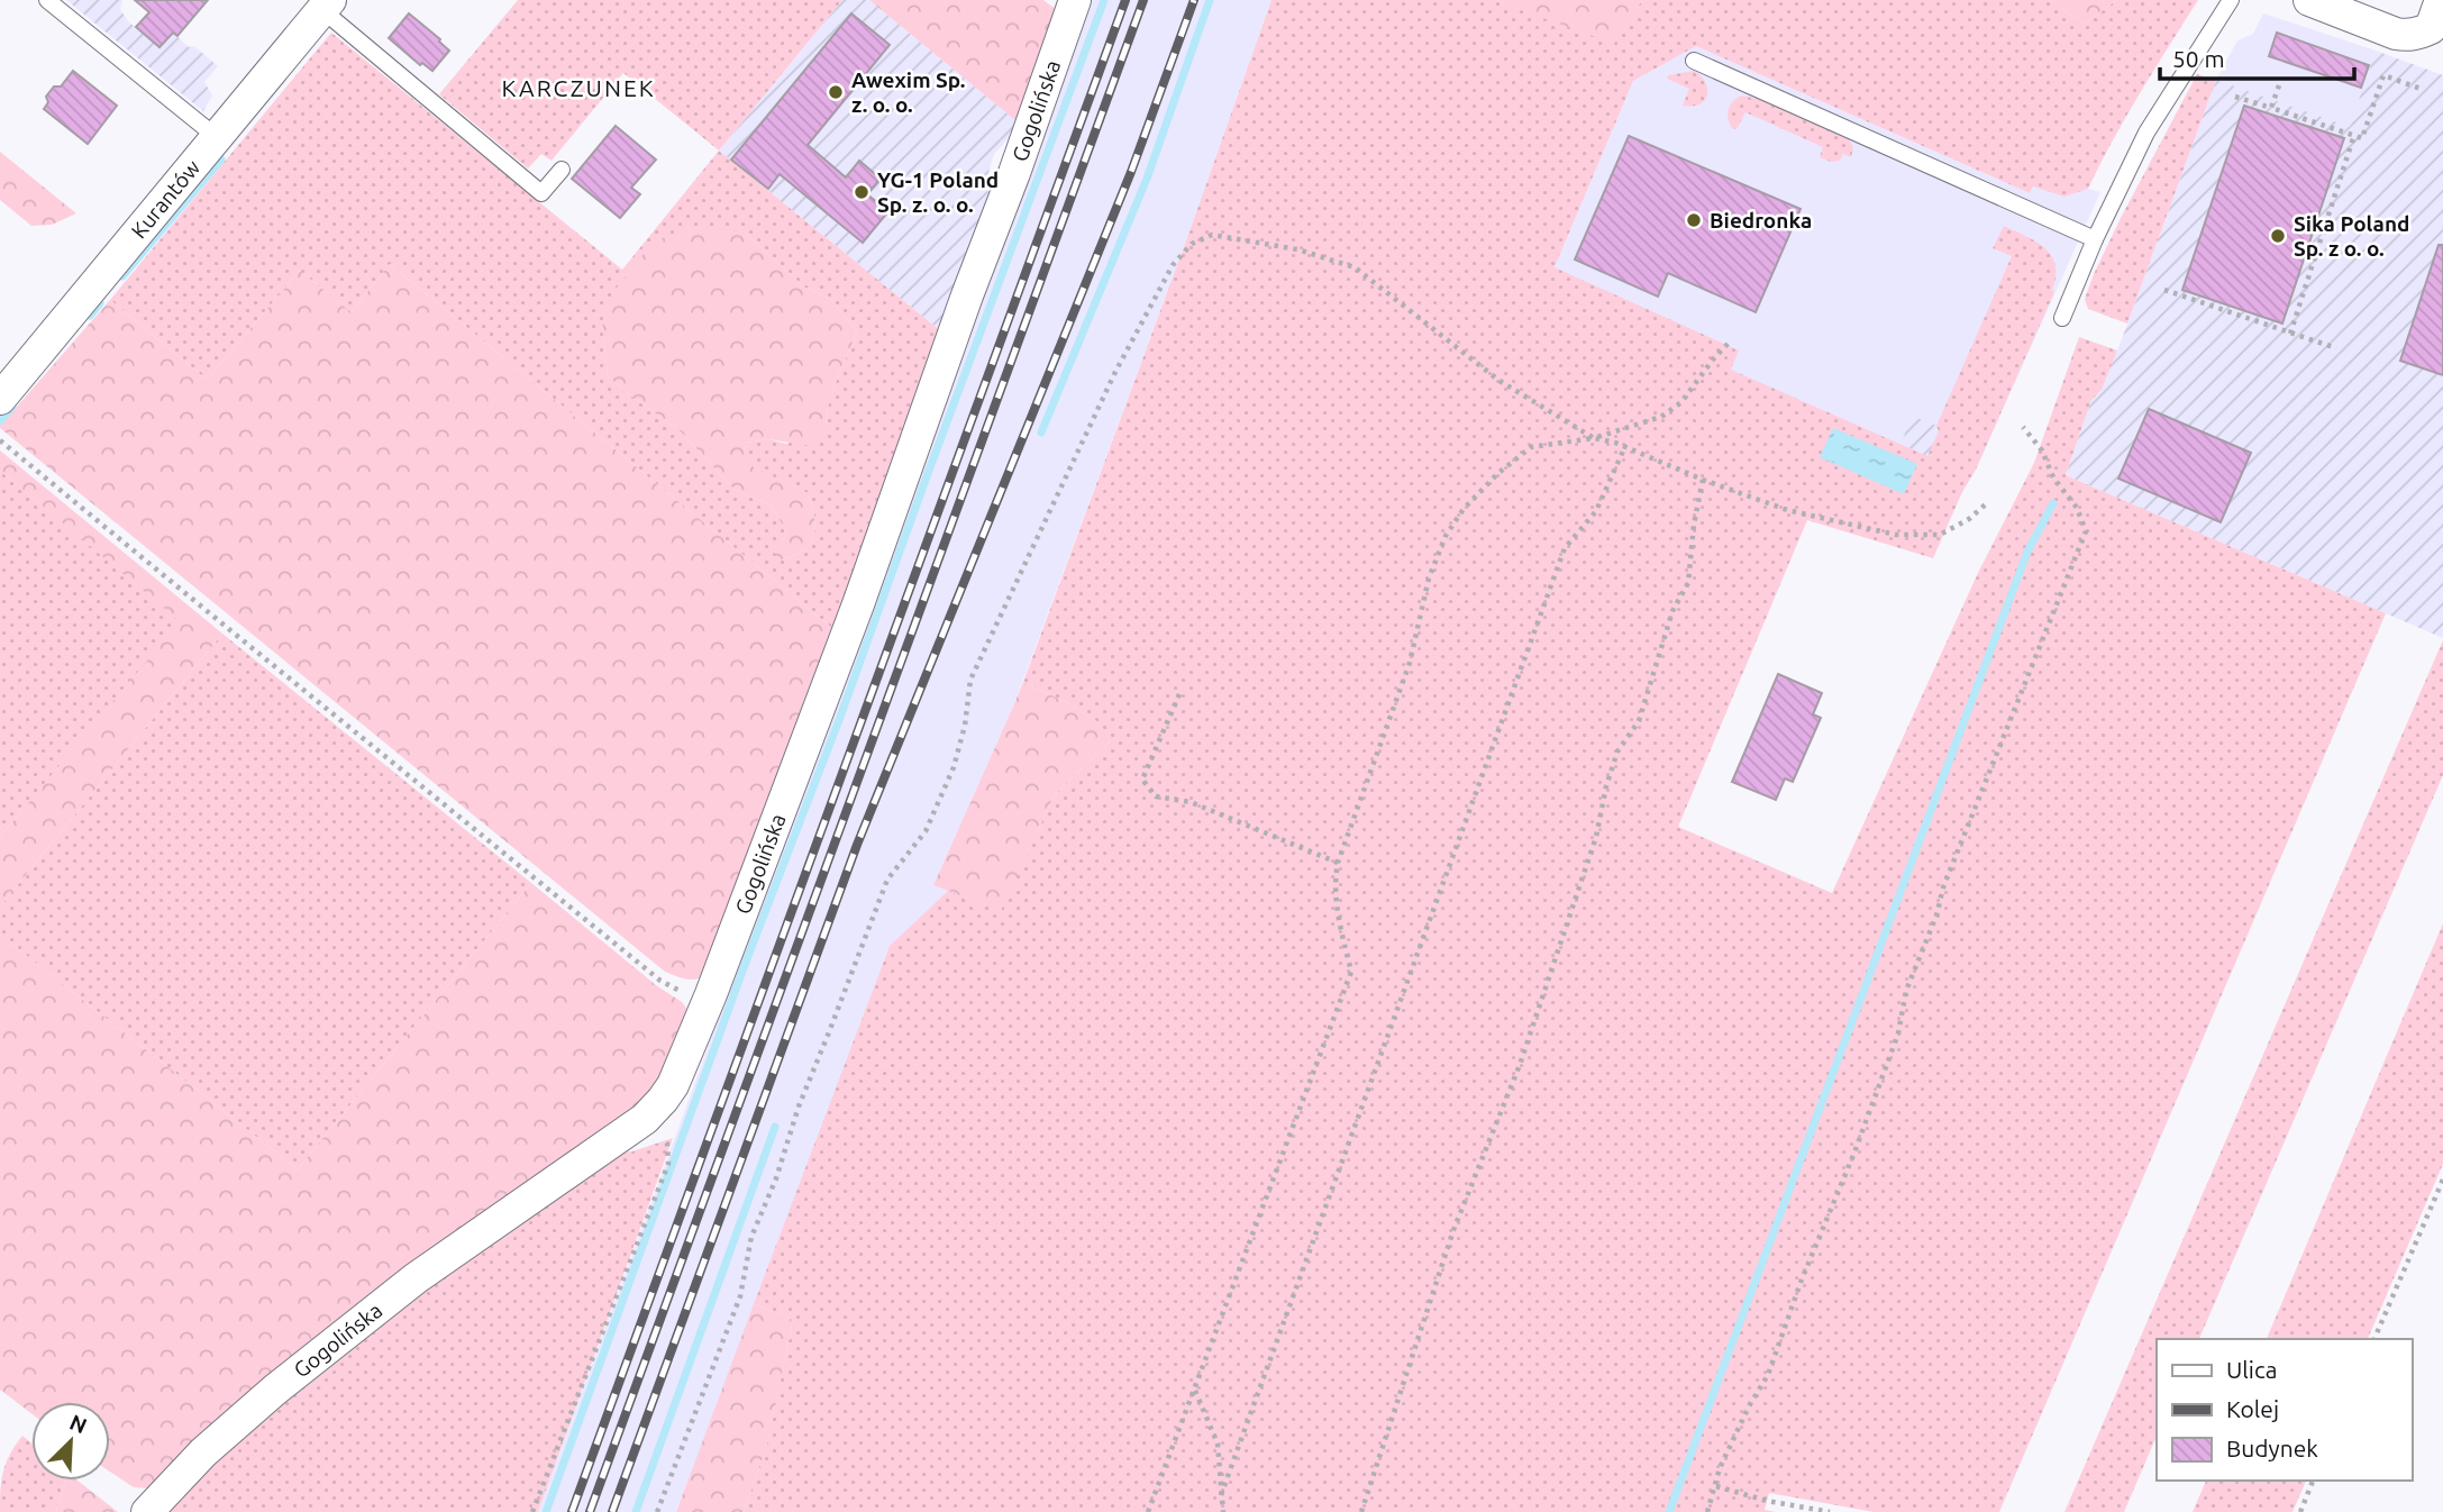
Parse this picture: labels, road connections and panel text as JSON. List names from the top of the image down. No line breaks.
{"streets":{"street":["Gogolińska","Kurantów"]},"districts":["KARCZUNEK"],"places":["Awexim Sp. z. o. o.","YG-1 Poland Sp. z. o. o.","Biedronka","Sika Poland Sp. z o. o."],"legend":["Ulica","Kolej","Budynek"],"scale_bar":"50 m","north":"top right"}
